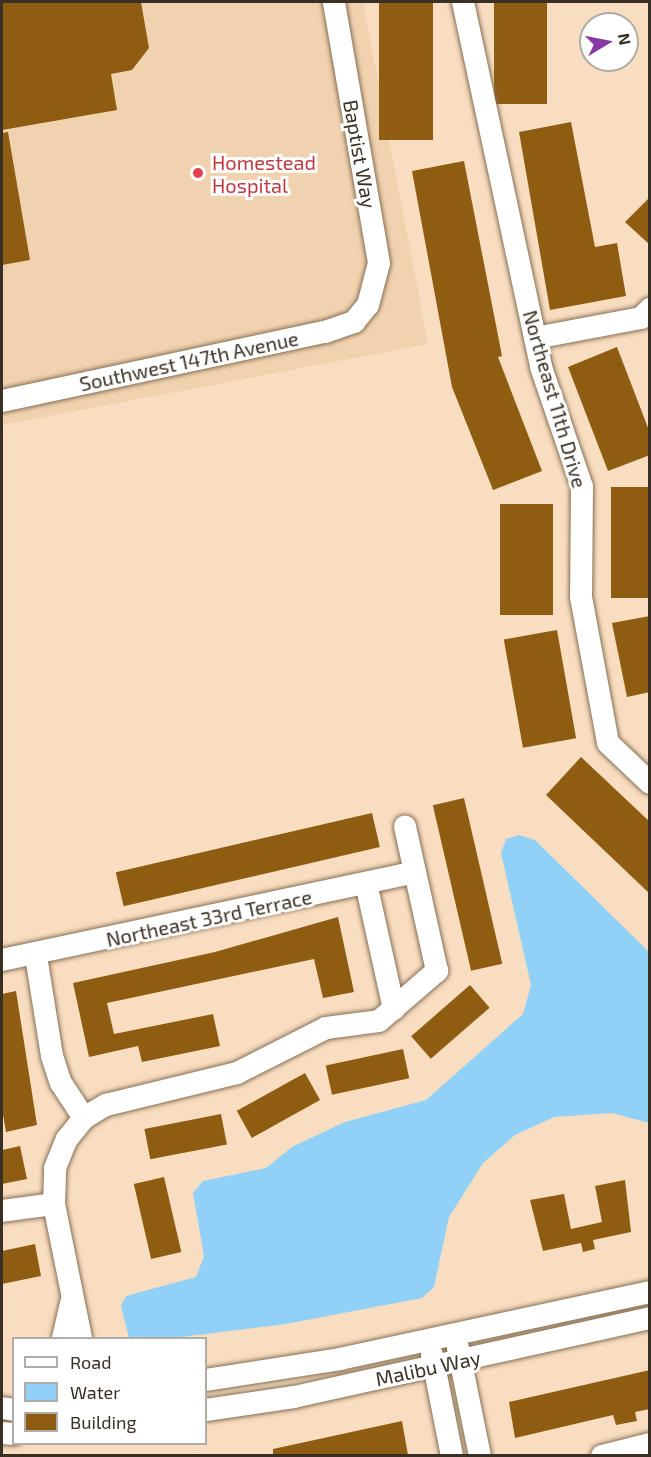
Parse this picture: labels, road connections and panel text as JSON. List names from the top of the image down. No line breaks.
{"streets":{"street":["Baptist Way","Southwest 147th Avenue","Northeast 11th Drive","Northeast 33rd Terrace","Malibu Way"]},"crossings":[["Baptist Way","Southwest 147th Avenue"]],"places":["Homestead Hospital"],"legend":["Road","Water","Building"],"north":"right"}
